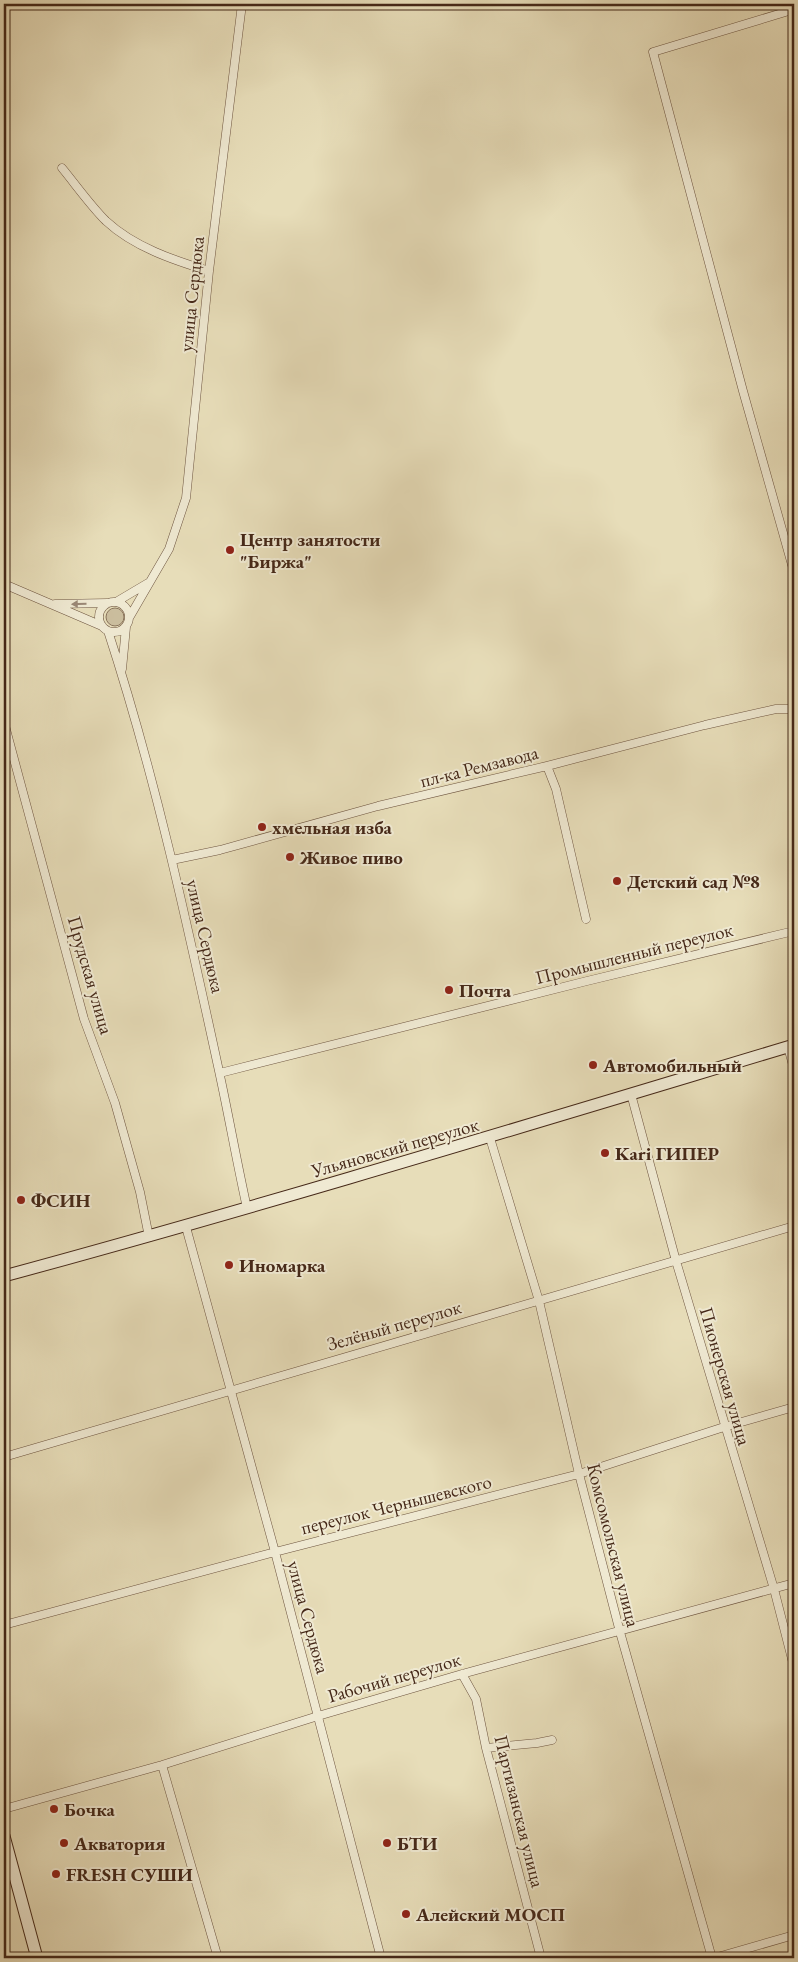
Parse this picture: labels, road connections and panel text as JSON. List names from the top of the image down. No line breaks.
{"streets":{"main road":["Ульяновский переулок"],"street":["улица Сердюка","пл-ка Ремзавода","Промышленный переулок","Прудская улица","Зелёный переулок","Пионерская улица","переулок Чернышевского","Комсомольская улица","Рабочий переулок","Партизанская улица"]},"crossings":[["улица Сердюка","пл-ка Ремзавода"],["улица Сердюка","Промышленный переулок"],["улица Сердюка","Ульяновский переулок"],["улица Сердюка","Зелёный переулок"],["улица Сердюка","переулок Чернышевского"],["улица Сердюка","Рабочий переулок"],["Прудская улица","Ульяновский переулок"],["Ульяновский переулок","Пионерская улица"],["Ульяновский переулок","Комсомольская улица"],["Зелёный переулок","Пионерская улица"],["Зелёный переулок","Комсомольская улица"],["Пионерская улица","переулок Чернышевского"],["Пионерская улица","Рабочий переулок"],["переулок Чернышевского","Комсомольская улица"],["Комсомольская улица","Рабочий переулок"],["Рабочий переулок","Партизанская улица"]],"places":["Центр занятости \"Биржа\"","хмельная изба","Живое пиво","Детский сад №8","Почта","Автомобильный","Kari ГИПЕР","ФСИН","Иномарка","Бочка","Акватория","БТИ","FRESH СУШИ","Алейский МОСП"]}
